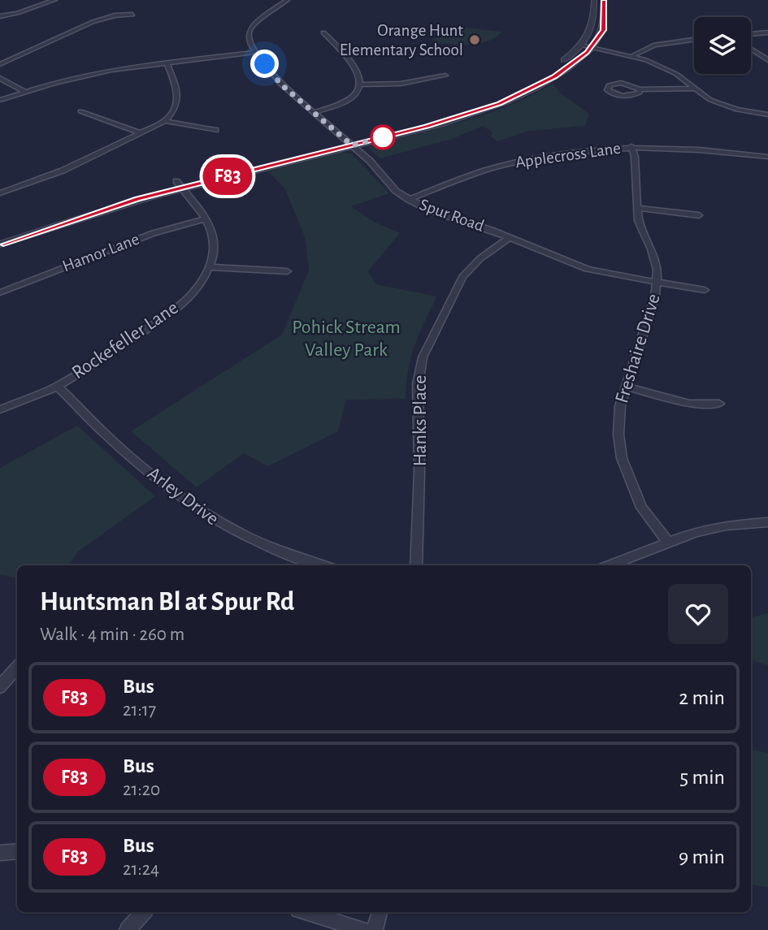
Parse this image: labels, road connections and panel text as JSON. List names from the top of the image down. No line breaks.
{"streets":{"street":["Applecross Lane","Spur Road","Hamor Lane","Rockefeller Lane","Freshaire Drive","Hanks Place","Arley Drive"]},"crossings":[["Applecross Lane","Spur Road"],["Applecross Lane","Freshaire Drive"],["Spur Road","Freshaire Drive"],["Spur Road","Hanks Place"],["Hamor Lane","Rockefeller Lane"],["Rockefeller Lane","Arley Drive"]],"parks":["Pohick Stream Valley Park"],"places":["Orange Hunt Elementary School"],"lines":["bus line F83"],"page":{"on_map":"F83","heading":["Huntsman Bl at Spur Rd","Walk · 4 min · 260 m"],"list":[{"mark":"F83","name":"Bus","note":"21:17","value":"2 min"},{"mark":"F83","name":"Bus","note":"21:20","value":"5 min"},{"mark":"F83","name":"Bus","note":"21:24","value":"9 min"}]}}
